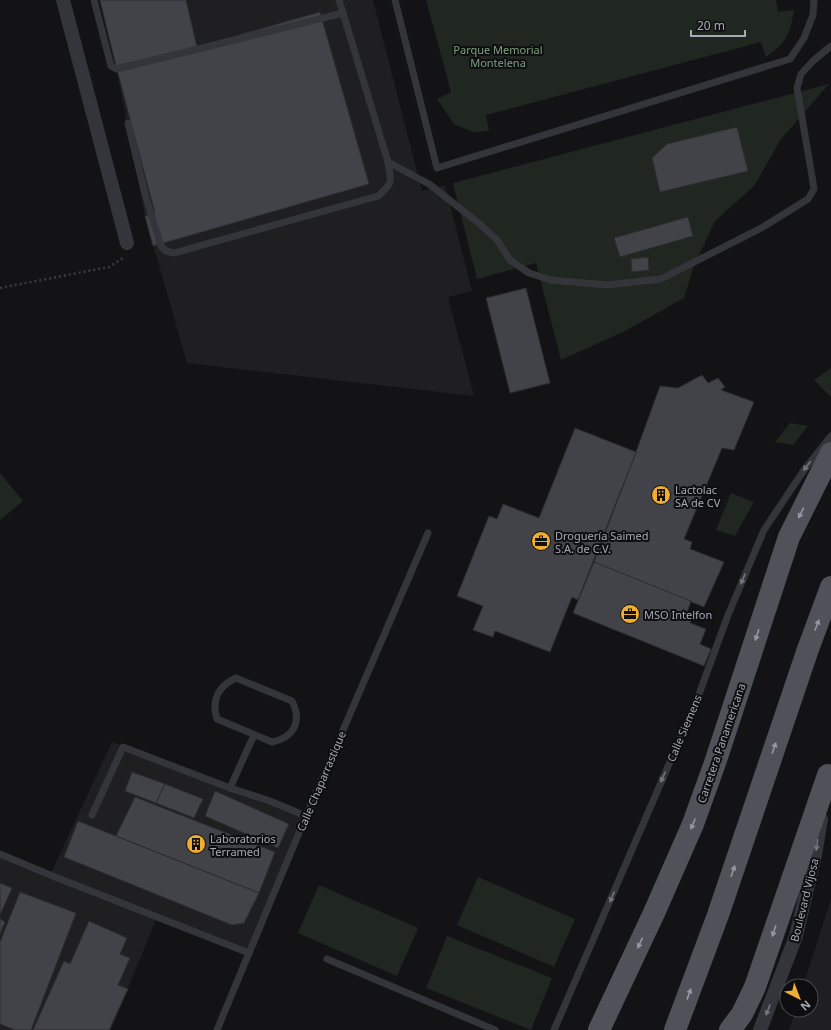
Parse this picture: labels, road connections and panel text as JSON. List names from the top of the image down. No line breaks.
{"streets":{"main road":["Carretera Panamericana"],"street":["Boulevard Vijosa"],"lane":["Calle Siemens","Calle Chaparrastique"]},"one_way":["Calle Siemens","Boulevard Vijosa"],"parks":["Parque Memorial Montelena"],"places":{"building":["Lactolac SA de CV","Laboratorios Terramed"],"office":["Droguería Saimed S.A. de C.V.","MSO Intelfon"]},"scale_bar":"20 m","north":"bottom right"}
